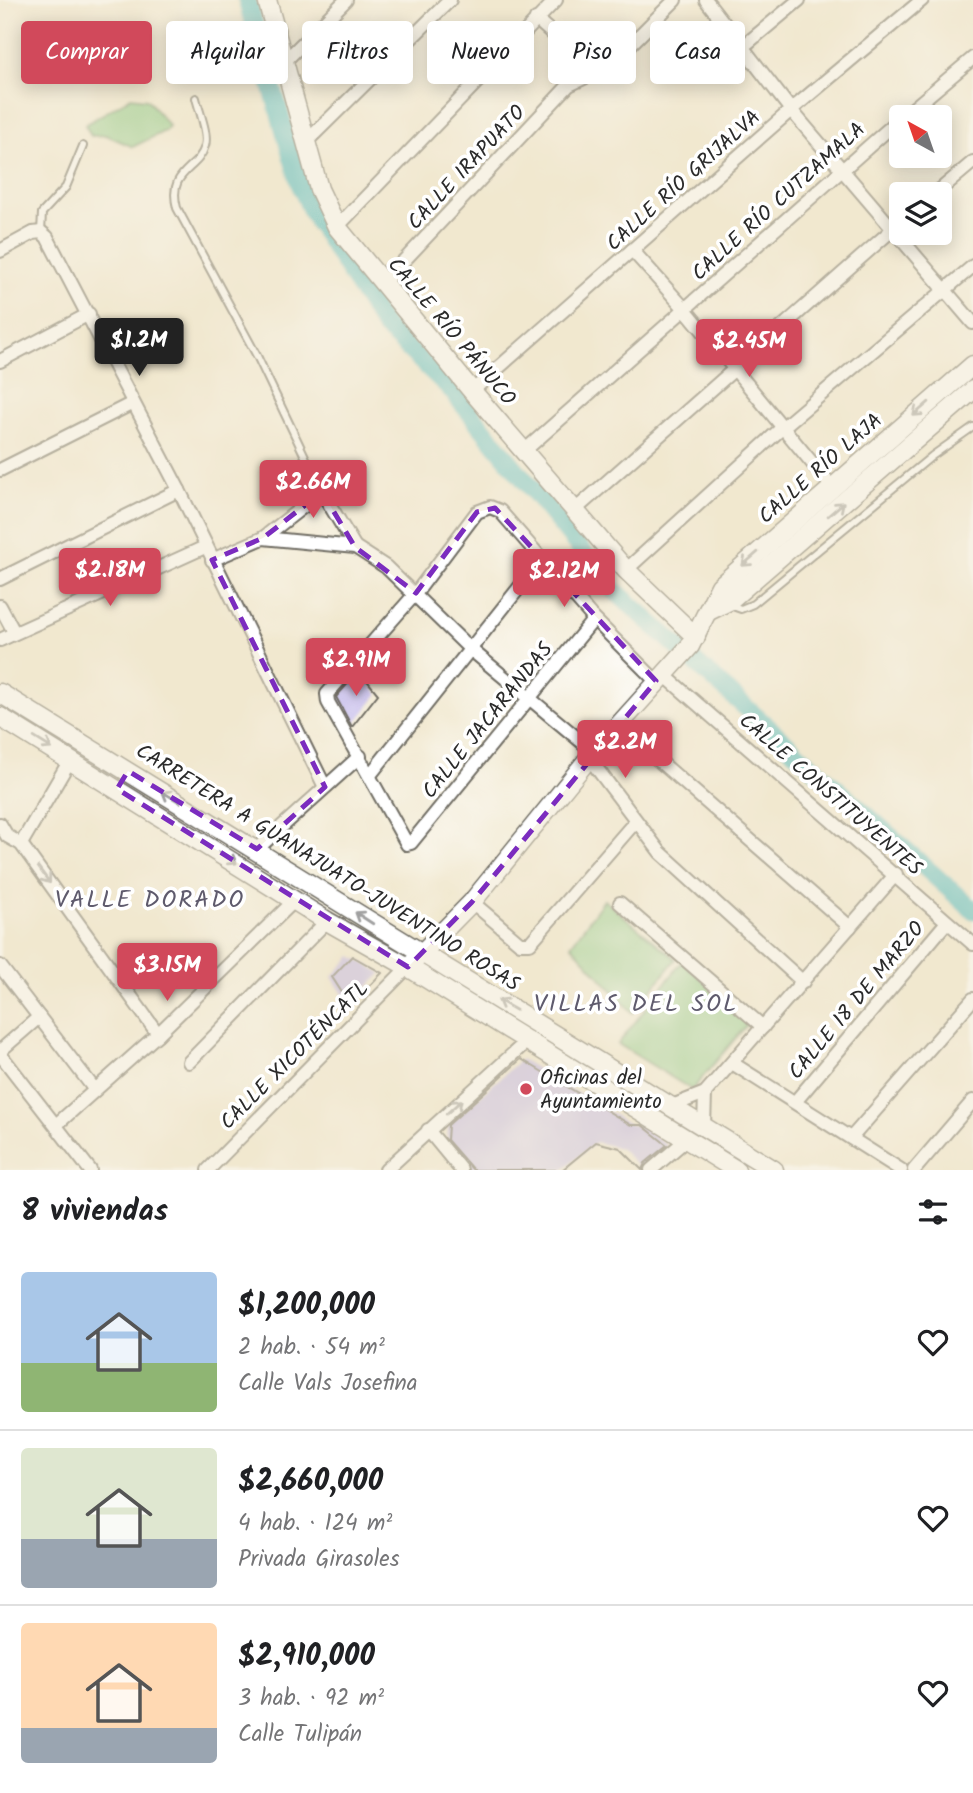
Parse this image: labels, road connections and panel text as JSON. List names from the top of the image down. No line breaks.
{"streets":{"street":["CALLE IRAPUATO","CALLE RÍO GRIJALVA","CALLE RÍO CUTZAMALA","CALLE RÍO PÁNUCO","CALLE RÍO LAJA","CALLE JACARANDAS","CALLE CONSTITUYENTES","CARRETERA A GUANAJUATO-JUVENTINO ROSAS","CALLE 18 DE MARZO","CALLE XICOTÉNCATL"]},"crossings":[["CALLE IRAPUATO","CALLE RÍO PÁNUCO"],["CALLE RÍO GRIJALVA","CALLE RÍO PÁNUCO"],["CALLE RÍO CUTZAMALA","CALLE RÍO PÁNUCO"],["CALLE RÍO PÁNUCO","CALLE RÍO LAJA"],["CALLE RÍO LAJA","CALLE CONSTITUYENTES"],["CALLE RÍO LAJA","CARRETERA A GUANAJUATO-JUVENTINO ROSAS"],["CALLE RÍO LAJA","CALLE XICOTÉNCATL"],["CALLE JACARANDAS","CALLE CONSTITUYENTES"],["CALLE CONSTITUYENTES","CALLE 18 DE MARZO"],["CARRETERA A GUANAJUATO-JUVENTINO ROSAS","CALLE XICOTÉNCATL"]],"districts":["VALLE DORADO","VILLAS DEL SOL"],"places":["Oficinas del Ayuntamiento"],"north":"top left","page":{"chip":["Comprar","Alquilar","Filtros","Nuevo","Piso","Casa"],"price":["$1.2M","$2.45M","$2.66M","$2.18M","$2.12M","$2.91M","$2.2M","$3.15M"],"heading":"8 viviendas","list":[{"name":"$1,200,000","note":"2 hab. · 54 m² · Calle Vals Josefina"},{"name":"$2,660,000","note":"4 hab. · 124 m² · Privada Girasoles"},{"name":"$2,910,000","note":"3 hab. · 92 m² · Calle Tulipán"}]}}
